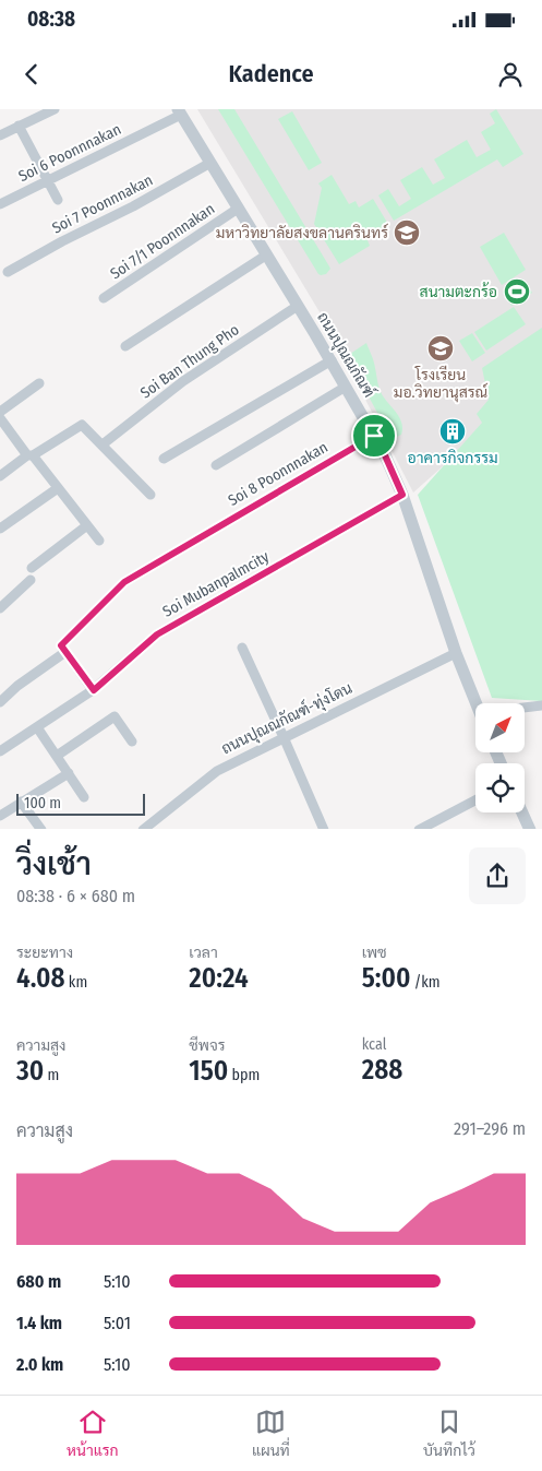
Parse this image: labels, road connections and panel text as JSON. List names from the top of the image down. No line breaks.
{"streets":{"street":["Soi 6 Poonnnakan","Soi 7 Poonnnakan","Soi 7/1 Poonnnakan","ถนนปุณณกัณฑ์","Soi Ban Thung Pho","Soi 8 Poonnnakan","Soi Mubanpalmcity","ถนนปุณณกัณฑ์-ทุ่งโดน"]},"crossings":[["Soi 6 Poonnnakan","ถนนปุณณกัณฑ์"],["Soi 7 Poonnnakan","ถนนปุณณกัณฑ์"],["Soi 7/1 Poonnnakan","ถนนปุณณกัณฑ์"],["ถนนปุณณกัณฑ์","Soi Ban Thung Pho"],["ถนนปุณณกัณฑ์","Soi 8 Poonnnakan"],["ถนนปุณณกัณฑ์","Soi Mubanpalmcity"],["ถนนปุณณกัณฑ์","ถนนปุณณกัณฑ์-ทุ่งโดน"]],"places":{"school or university":["มหาวิทยาลัยสงขลานครินทร์","โรงเรียน มอ.วิทยานุสรณ์"],"sports":["สนามตะกร้อ"],"building":["อาคารกิจกรรม"]},"scale_bar":"100 m","north":"top right","page":{"status":"08:38","header":"Kadence","scale":"100 m","heading":["วิ่งเช้า","08:38 · 6 × 680 m"],"stats":[["ระยะทาง","4.08 km"],["เวลา","20:24"],["เพซ","5:00 /km"],["ความสูง","30 m"],["ชีพจร","150 bpm"],["kcal","288"]],"chart":["ความสูง","291–296 m"],"list":[{"name":"680 m","note":"5:10"},{"name":"1.4 km","note":"5:01"},{"name":"2.0 km","note":"5:10"}],"tabs":["หน้าแรก","แผนที่","บันทึกไว้"]}}
